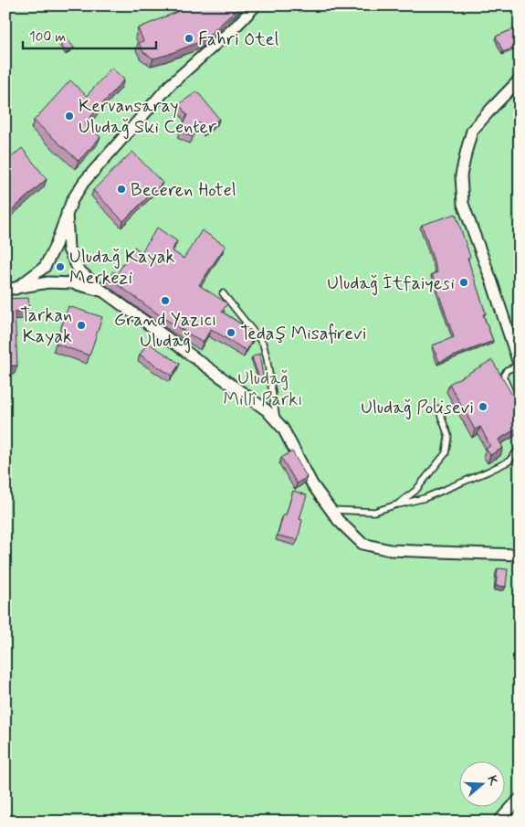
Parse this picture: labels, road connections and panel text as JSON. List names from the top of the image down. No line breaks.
{"parks":["Uludağ Millî Parkı"],"places":["Fahri Otel","Kervansaray Uludağ Ski Center","Beceren Hotel","Uludağ Kayak Merkezi","Uludağ İtfaiyesi","Grand Yazıcı Uludağ","Tarkan Kayak","Tedaş Misafirevi","Uludağ Polisevi"],"scale_bar":"100 m","north":"right"}
